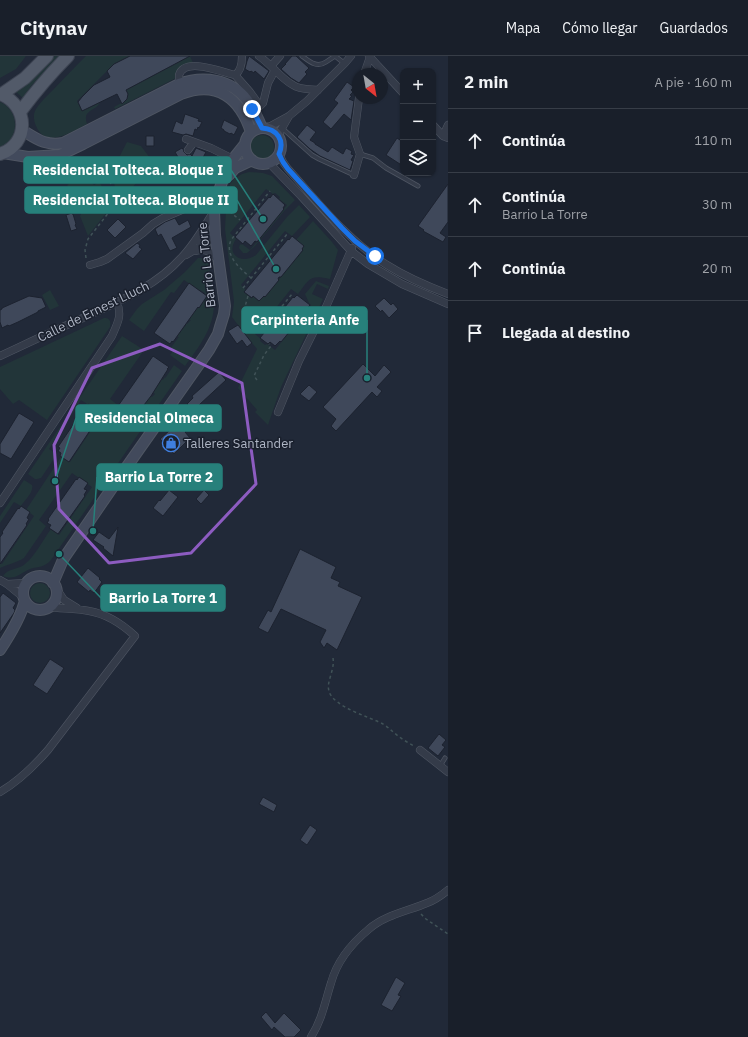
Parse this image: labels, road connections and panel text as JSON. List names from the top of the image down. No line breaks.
{"streets":{"main road":["Barrio La Torre"],"street":["Calle de Ernest Lluch"]},"crossings":[["Barrio La Torre","Calle de Ernest Lluch"]],"places":{"other":["Residencial Tolteca. Bloque I","Residencial Tolteca. Bloque II","Carpinteria Anfe","Residencial Olmeca","Barrio La Torre 2","Barrio La Torre 1"],"shop":["Talleres Santander"]},"north":"bottom right","page":{"header":"Citynav","nav":["Mapa","Cómo llegar","Guardados"],"heading":["2 min","A pie · 160 m"],"map_buttons":["+","−"],"list":[["Continúa","110 m"],["Continúa","Barrio La Torre","30 m"],["Continúa","20 m"],"Llegada al destino"]}}
